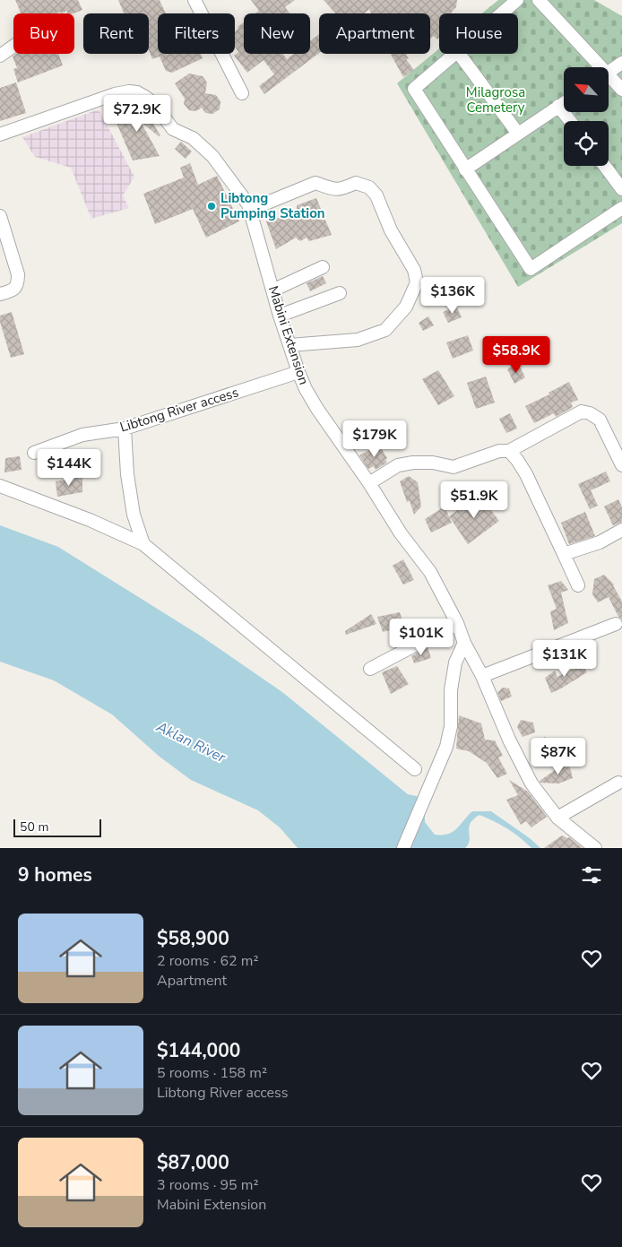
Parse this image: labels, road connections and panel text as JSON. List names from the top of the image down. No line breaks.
{"streets":{"street":["Mabini Extension","Libtong River access"]},"crossings":[["Mabini Extension","Libtong River access"]],"water":["Aklan River"],"parks":["Milagrosa Cemetery"],"places":["Libtong Pumping Station"],"scale_bar":"50 m","north":"top left","page":{"chip":["Buy","Rent","Filters","New","Apartment","House"],"price":["$72.9K","$136K","$58.9K","$179K","$144K","$51.9K","$101K","$131K","$87K"],"scale":"50 m","heading":"9 homes","list":[{"name":"$58,900","note":"2 rooms · 62 m² · Apartment"},{"name":"$144,000","note":"5 rooms · 158 m² · Libtong River access"},{"name":"$87,000","note":"3 rooms · 95 m² · Mabini Extension"}]}}
